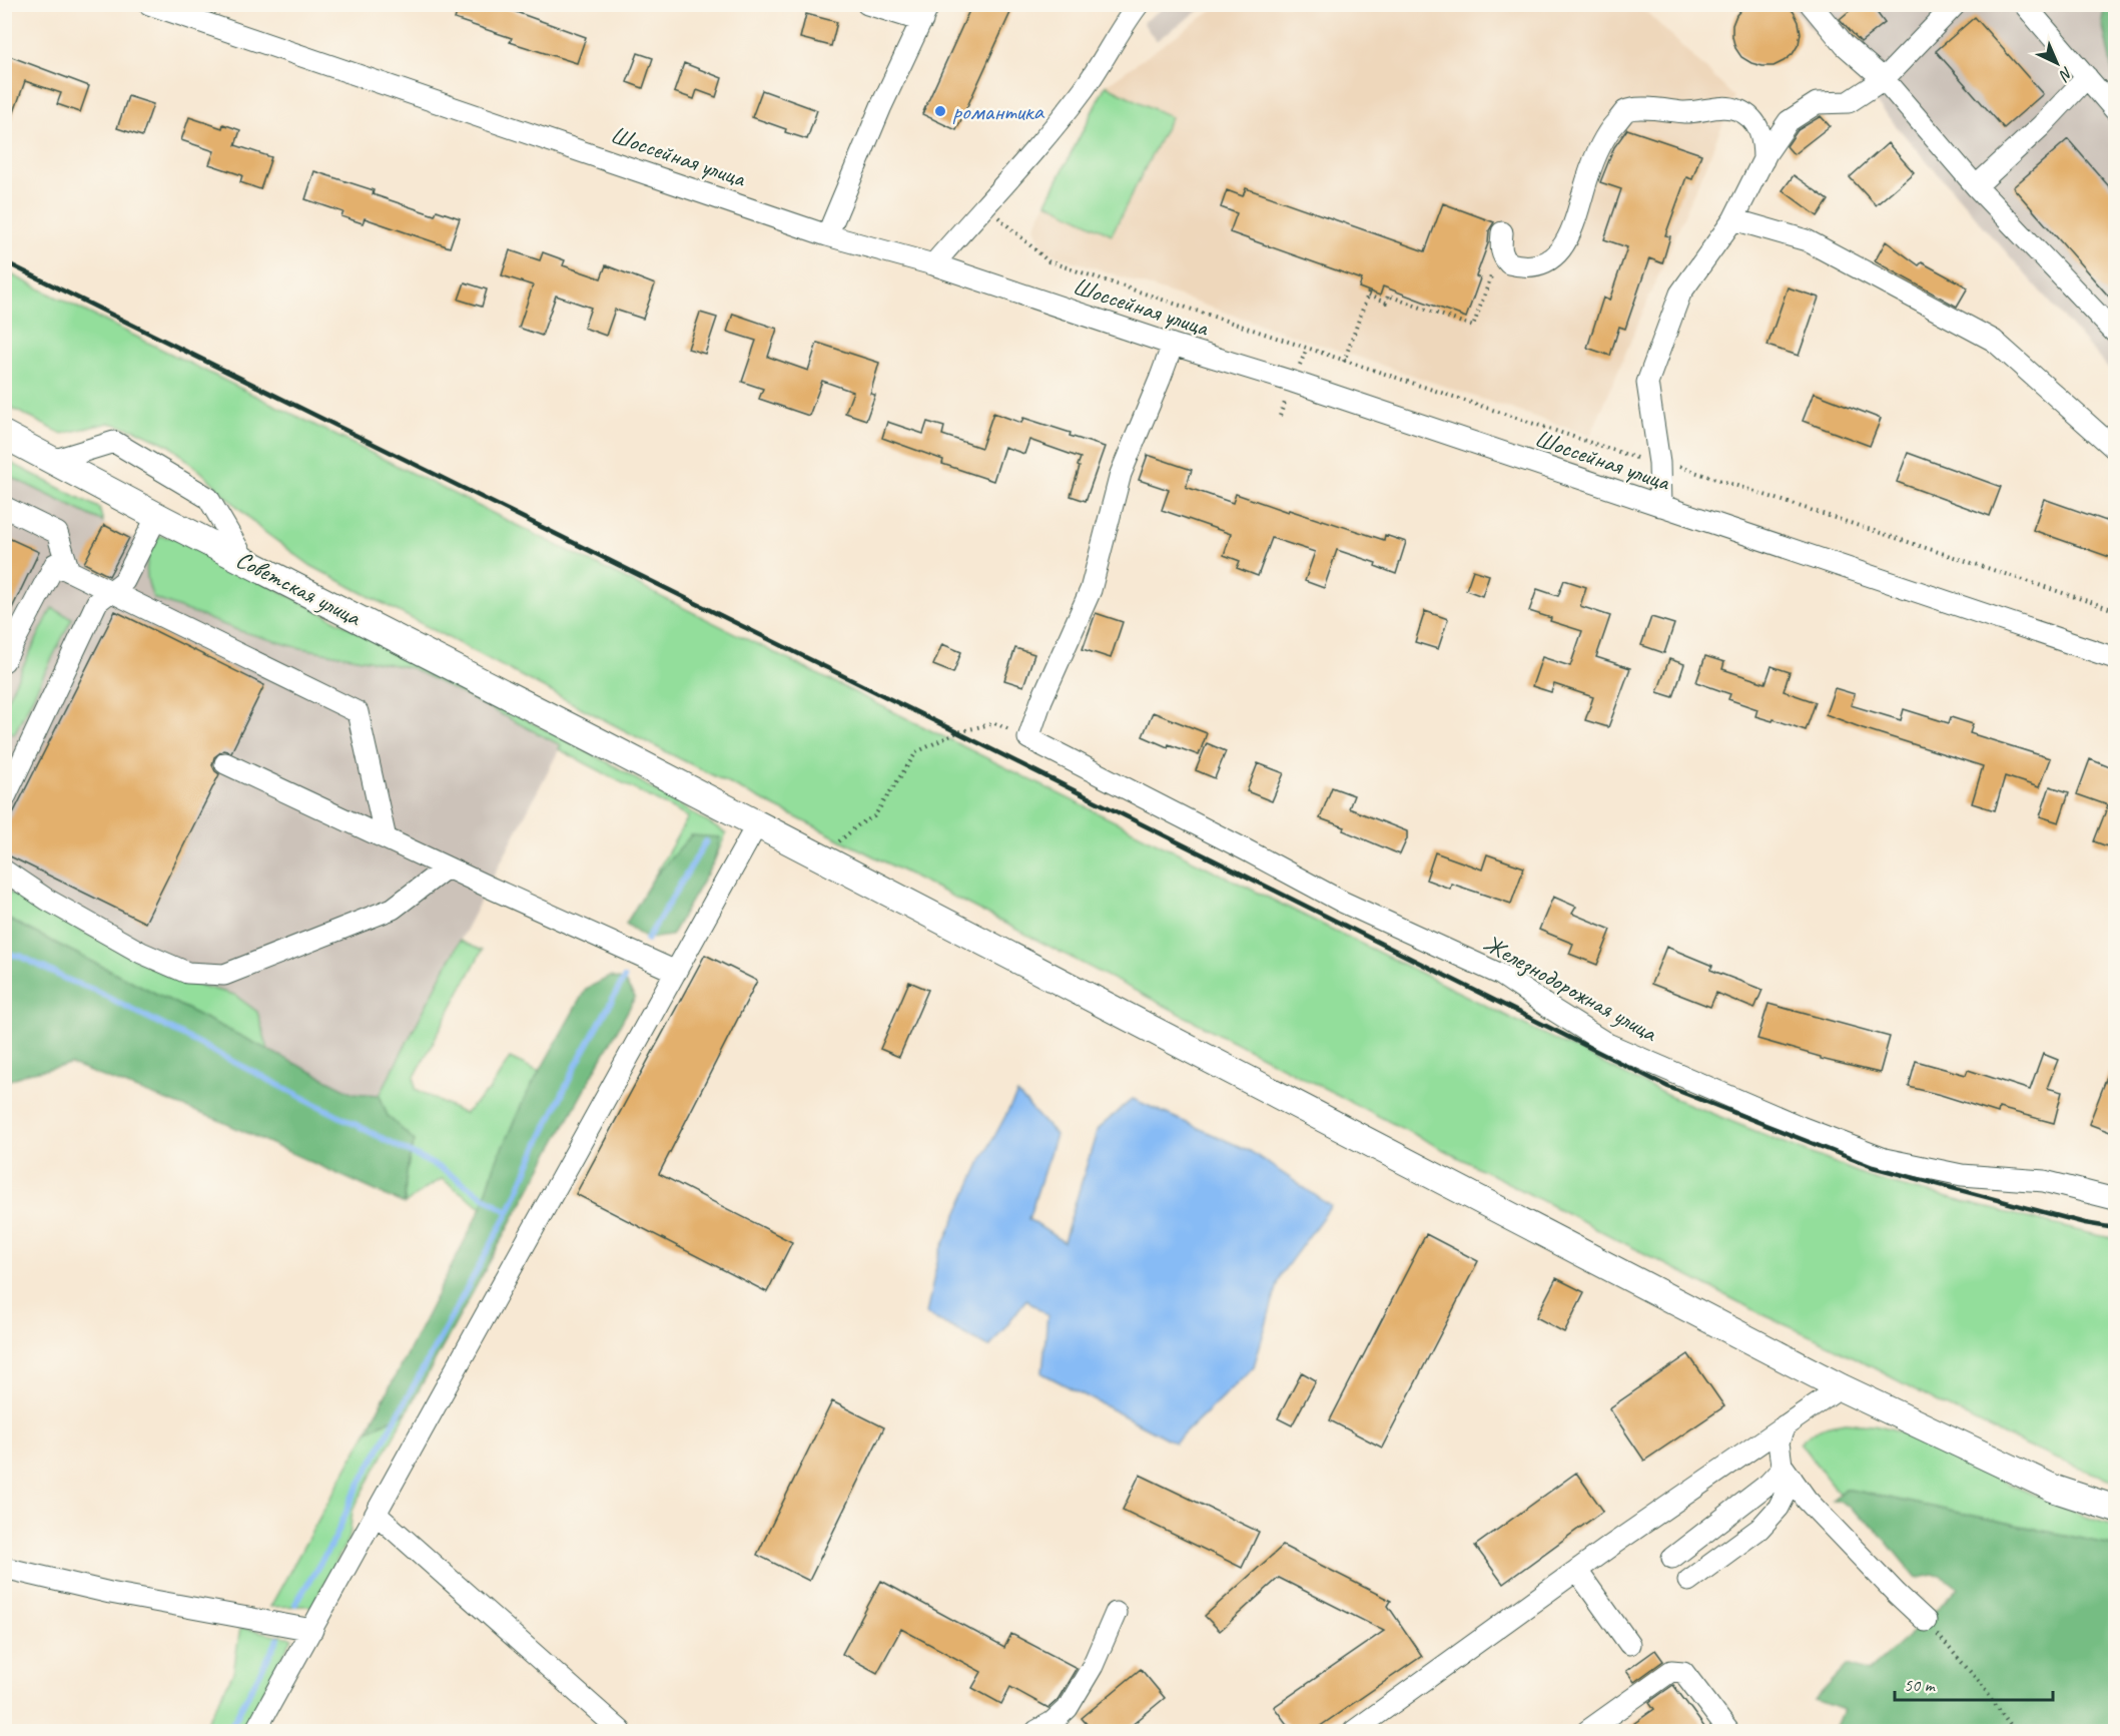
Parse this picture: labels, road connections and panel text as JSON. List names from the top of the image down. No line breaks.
{"streets":{"main road":["Советская улица"],"street":["Шоссейная улица","Железнодорожная улица"]},"places":["романтика"],"scale_bar":"50 m","north":"bottom right"}
